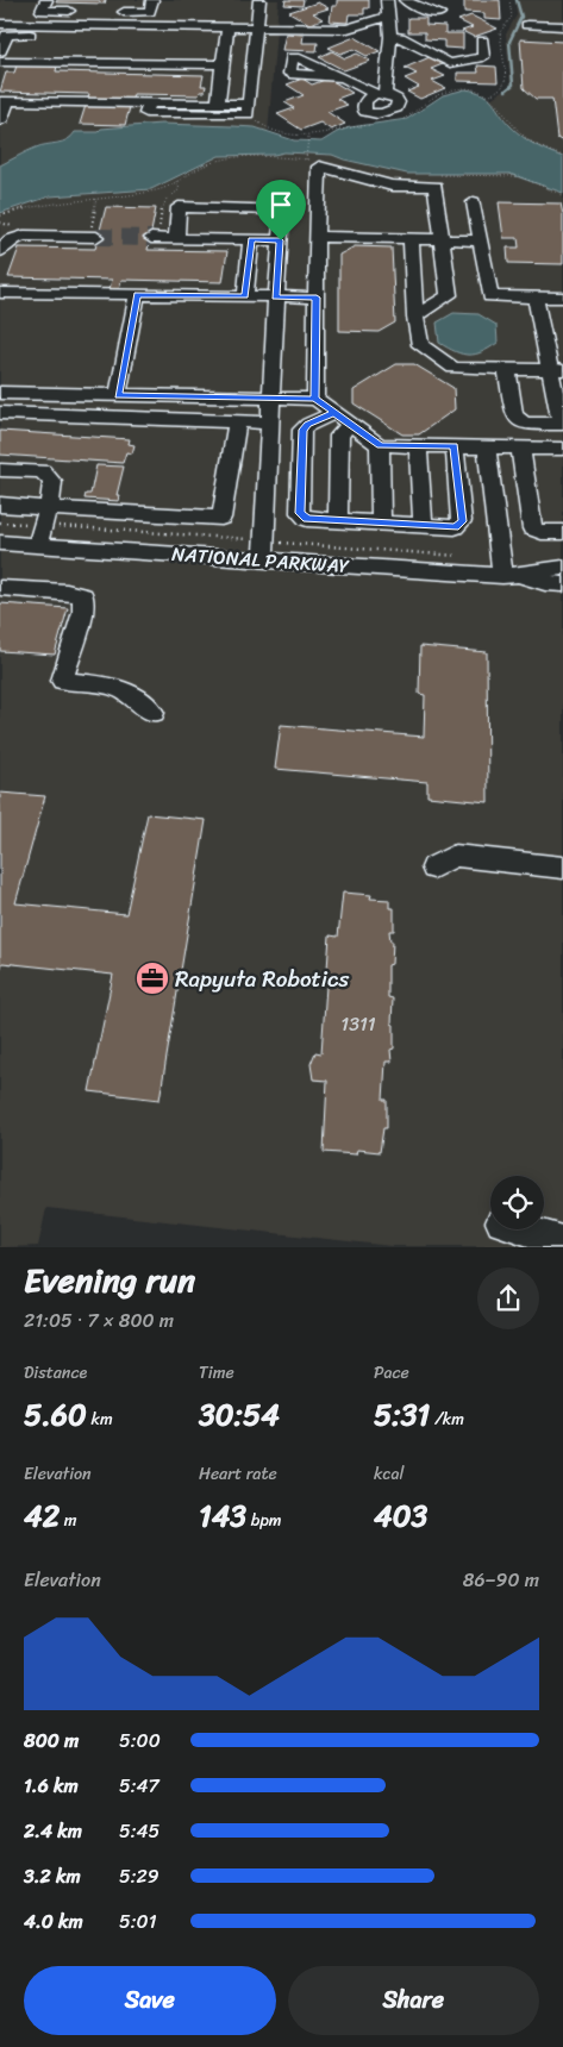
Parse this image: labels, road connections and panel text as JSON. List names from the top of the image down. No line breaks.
{"streets":{"street":["NATIONAL PARKWAY"]},"places":{"office":["Rapyuta Robotics"]},"house_numbers":["1311"],"page":{"heading":["Evening run","21:05 · 7 × 800 m"],"stats":[["Distance","5.60 km"],["Time","30:54"],["Pace","5:31 /km"],["Elevation","42 m"],["Heart rate","143 bpm"],["kcal","403"]],"chart":["Elevation","86–90 m"],"list":[{"name":"800 m","note":"5:00"},{"name":"1.6 km","note":"5:47"},{"name":"2.4 km","note":"5:45"},{"name":"3.2 km","note":"5:29"},{"name":"4.0 km","note":"5:01"}],"buttons":["Save","Share"]}}
